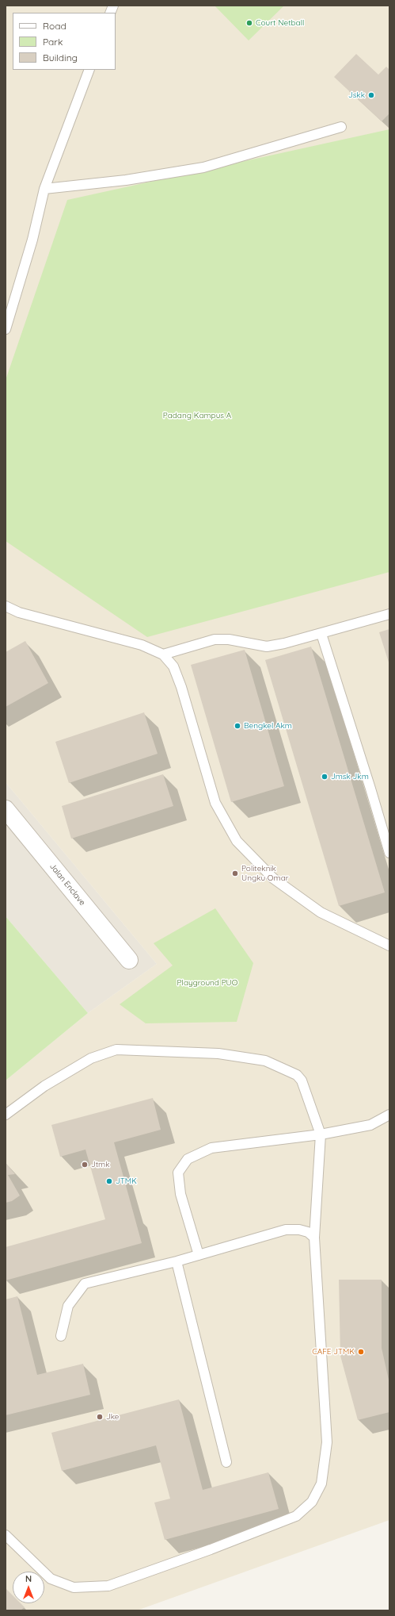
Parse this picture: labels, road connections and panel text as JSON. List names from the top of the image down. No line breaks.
{"streets":{"street":["Jalan Enclave"]},"parks":["Padang Kampus A","Playground PUO"],"places":["Court Netball","Jskk","Bengkel Akm","Jmsk Jkm","Politeknik Ungku Omar","Jtmk","JTMK","CAFE JTMK","Jke"],"legend":["Road","Park","Building"],"north":"top"}
